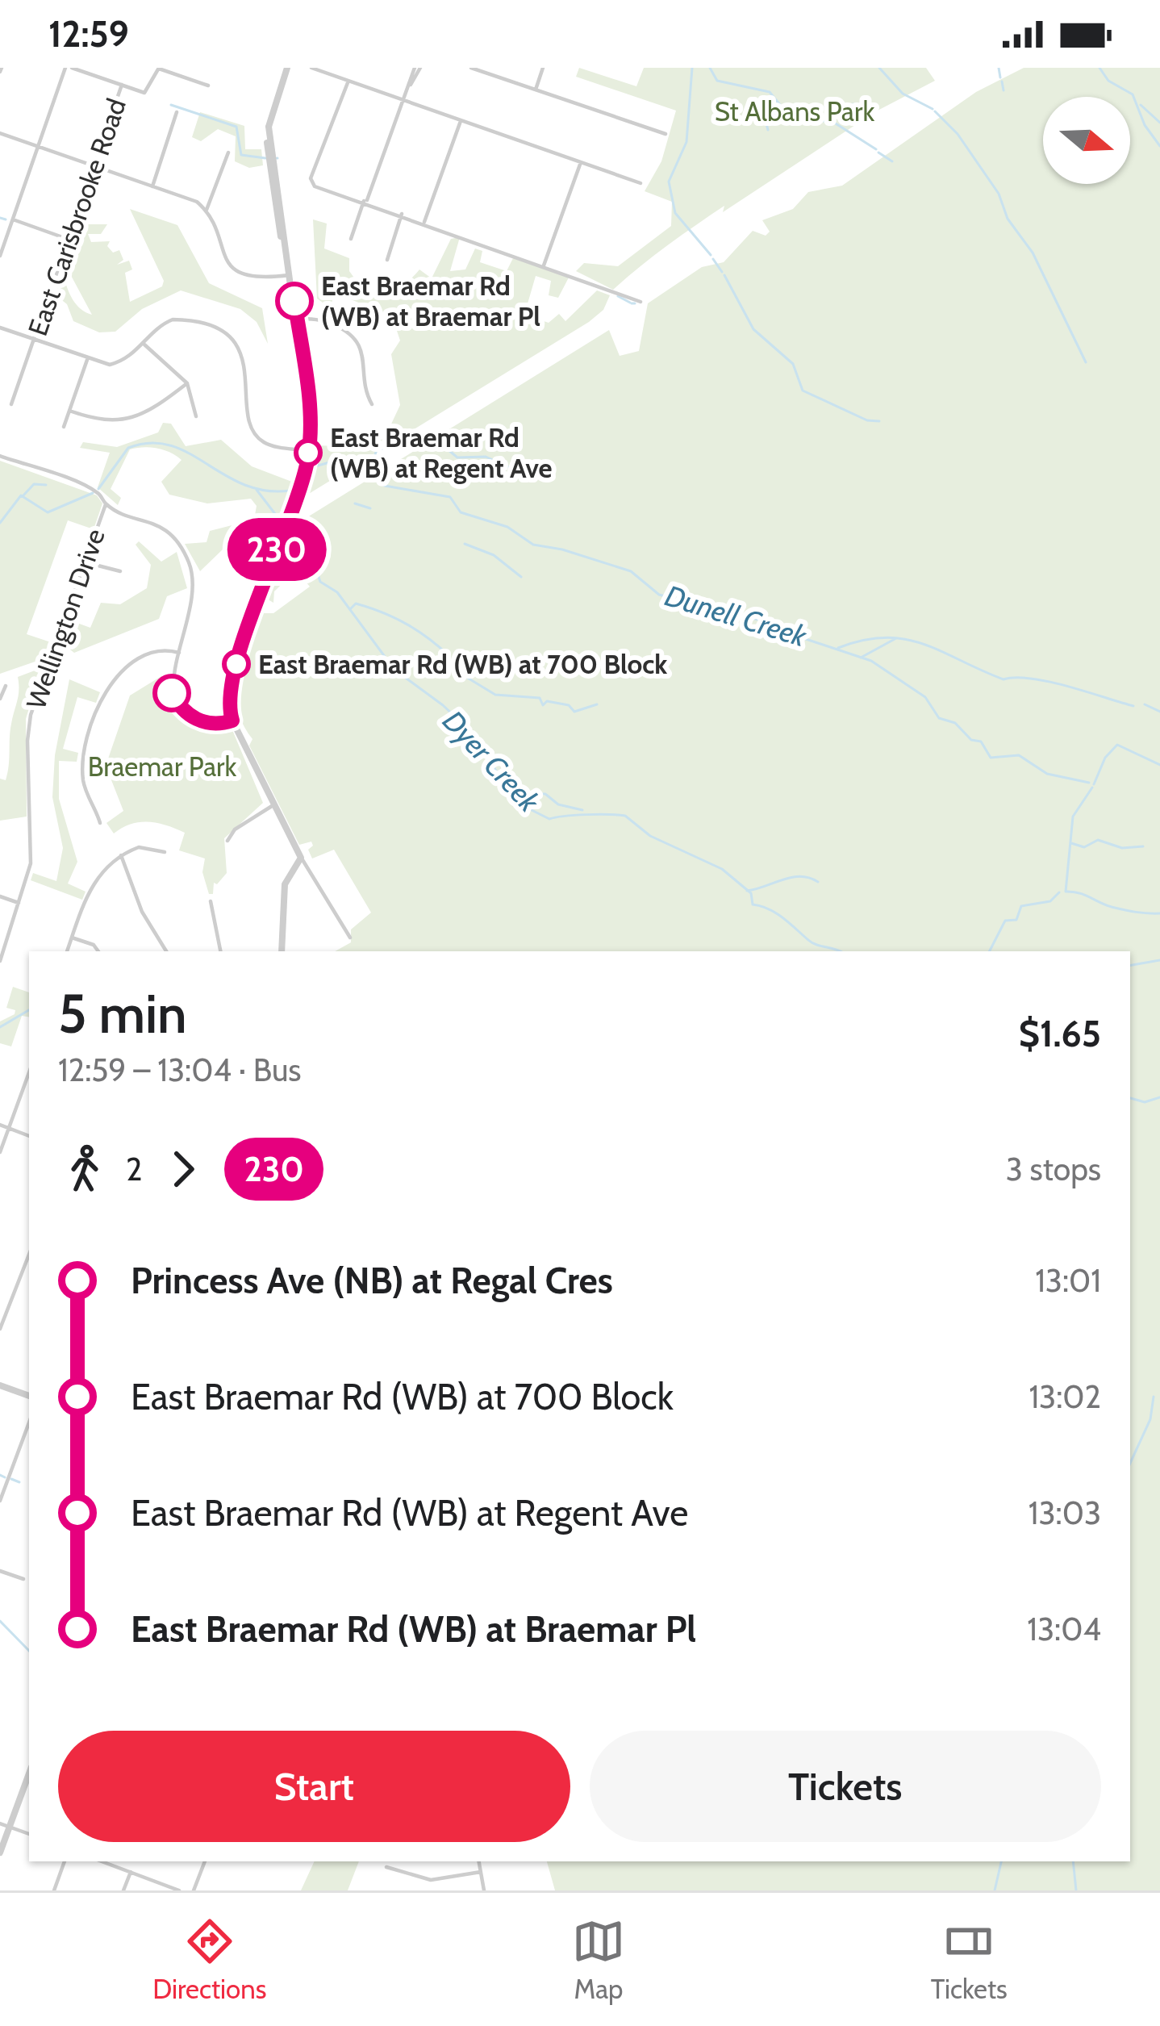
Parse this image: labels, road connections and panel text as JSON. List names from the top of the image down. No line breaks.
{"streets":{"street":["East Carisbrooke Road","Wellington Drive"]},"water":["Dunell Creek","Dyer Creek"],"parks":["St Albans Park","Braemar Park"],"places":["East Braemar Rd (WB) at Braemar Pl","East Braemar Rd (WB) at Regent Ave","East Braemar Rd (WB) at 700 Block"],"lines":["bus line 230"],"north":"right","page":{"status":"12:59","on_map":"230","heading":["5 min","12:59 – 13:04 · Bus","$1.65"],"legs":["2","230","3 stops"],"list":[{"name":"Princess Ave (NB) at Regal Cres","value":"13:01"},{"name":"East Braemar Rd (WB) at 700 Block","value":"13:02"},{"name":"East Braemar Rd (WB) at Regent Ave","value":"13:03"},{"name":"East Braemar Rd (WB) at Braemar Pl","value":"13:04"}],"buttons":["Start","Tickets"],"tabs":["Directions","Map","Tickets"]}}
